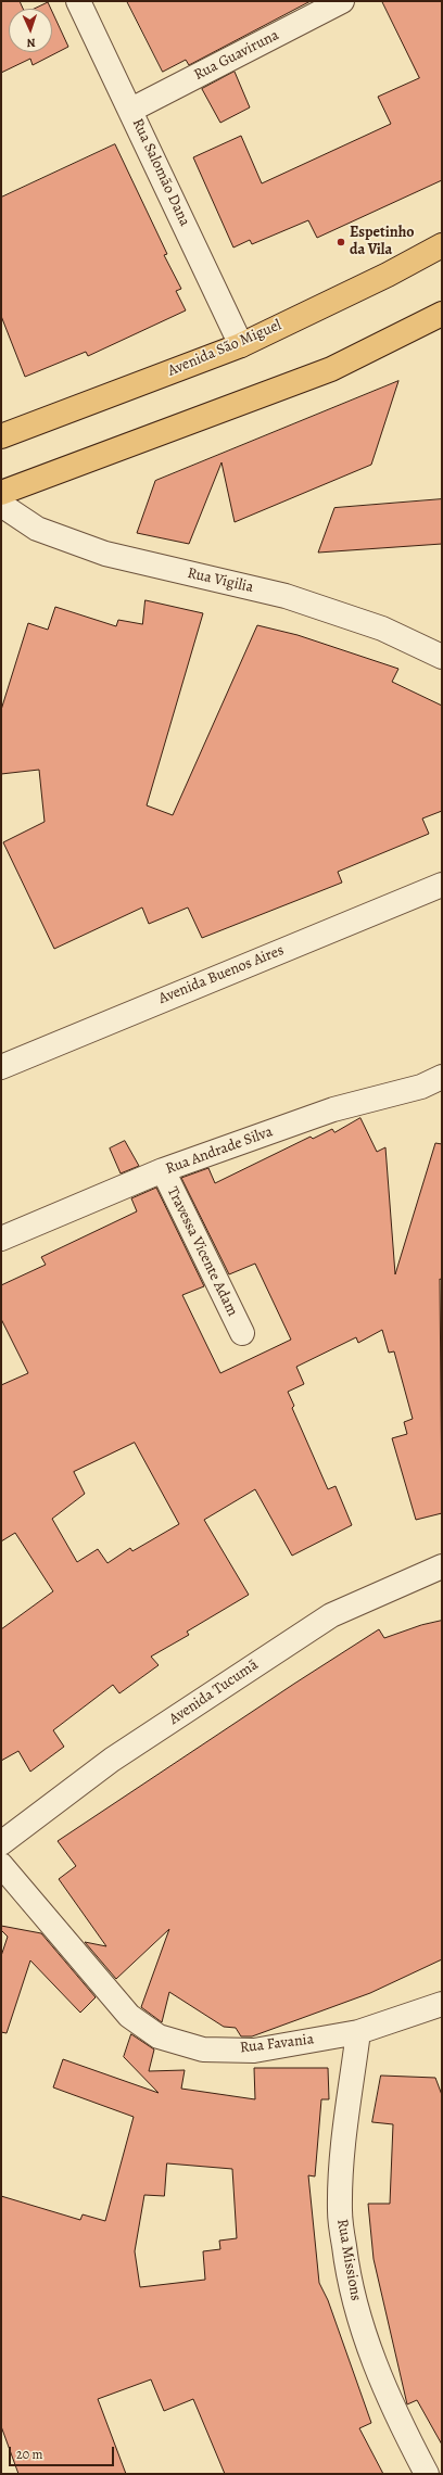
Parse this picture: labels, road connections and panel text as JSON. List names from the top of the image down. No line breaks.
{"streets":{"main road":["Avenida São Miguel"],"street":["Rua Guaviruna","Rua Salomão Dana","Rua Vigilia","Avenida Buenos Aires","Rua Andrade Silva","Travessa Vicente Adam","Avenida Tucumã","Rua Favania","Rua Missions"]},"crossings":[["Rua Guaviruna","Rua Salomão Dana"],["Rua Salomão Dana","Avenida São Miguel"],["Rua Andrade Silva","Travessa Vicente Adam"],["Rua Favania","Rua Missions"]],"places":["Espetinho da Vila"],"scale_bar":"20 m","north":"bottom"}
